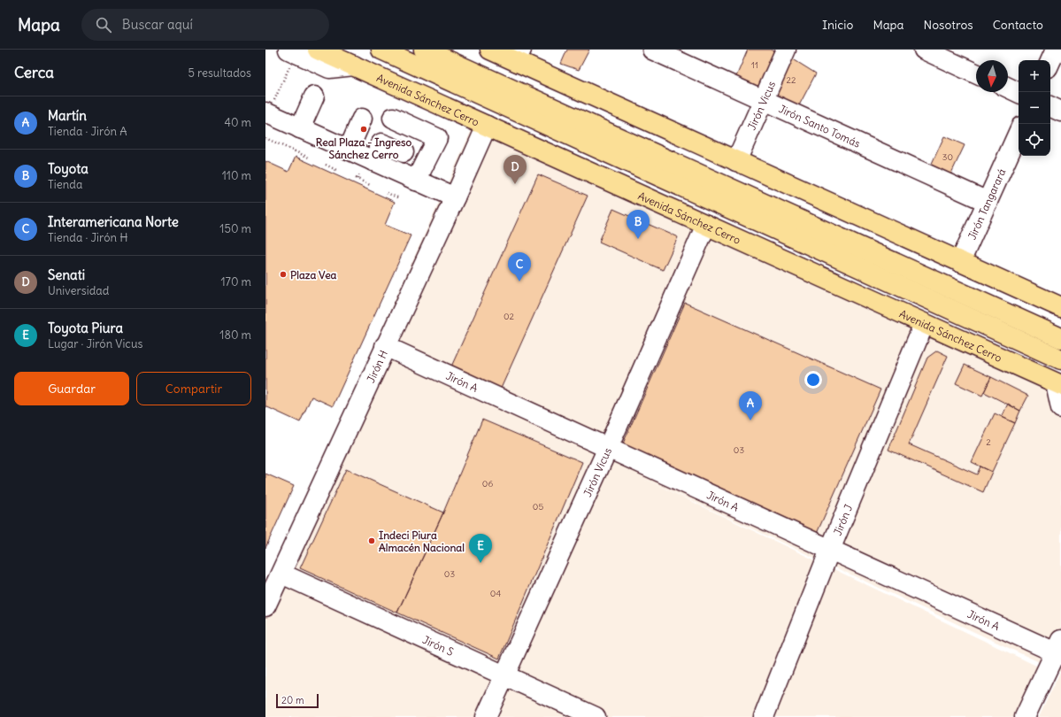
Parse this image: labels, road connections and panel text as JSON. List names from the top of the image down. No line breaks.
{"streets":{"main road":["Avenida Sánchez Cerro"],"street":["Jirón Vicus","Jirón Santo Tomás","Jirón Tangarará","Jirón H","Jirón A","Jirón J","Jirón S"]},"crossings":[["Avenida Sánchez Cerro","Jirón Vicus"],["Avenida Sánchez Cerro","Jirón H"],["Avenida Sánchez Cerro","Jirón J"],["Jirón Vicus","Jirón Santo Tomás"],["Jirón Vicus","Jirón A"],["Jirón Vicus","Jirón S"],["Jirón Santo Tomás","Jirón Tangarará"],["Jirón H","Jirón A"],["Jirón H","Jirón S"],["Jirón A","Jirón J"]],"places":["Real Plaza - Ingreso Sánchez Cerro","Plaza Vea","Indeci Piura Almacén Nacional"],"house_numbers":["11","22","30","02","2","03","06","05","03","04"],"scale_bar":"20 m","north":"bottom","page":{"header":"Mapa","search":"Buscar aquí","nav":["Inicio","Mapa","Nosotros","Contacto"],"heading":["Cerca","5 resultados"],"map_buttons":["+","−"],"list":[{"mark":"A","name":"Martín","note":"Tienda · Jirón A","value":"40 m"},{"mark":"B","name":"Toyota","note":"Tienda","value":"110 m"},{"mark":"C","name":"Interamericana Norte","note":"Tienda · Jirón H","value":"150 m"},{"mark":"D","name":"Senati","note":"Universidad","value":"170 m"},{"mark":"E","name":"Toyota Piura","note":"Lugar · Jirón Vicus","value":"180 m"}],"pins":["D","B","C","A","E"],"buttons":["Guardar","Compartir"],"scale":"20 m"}}
